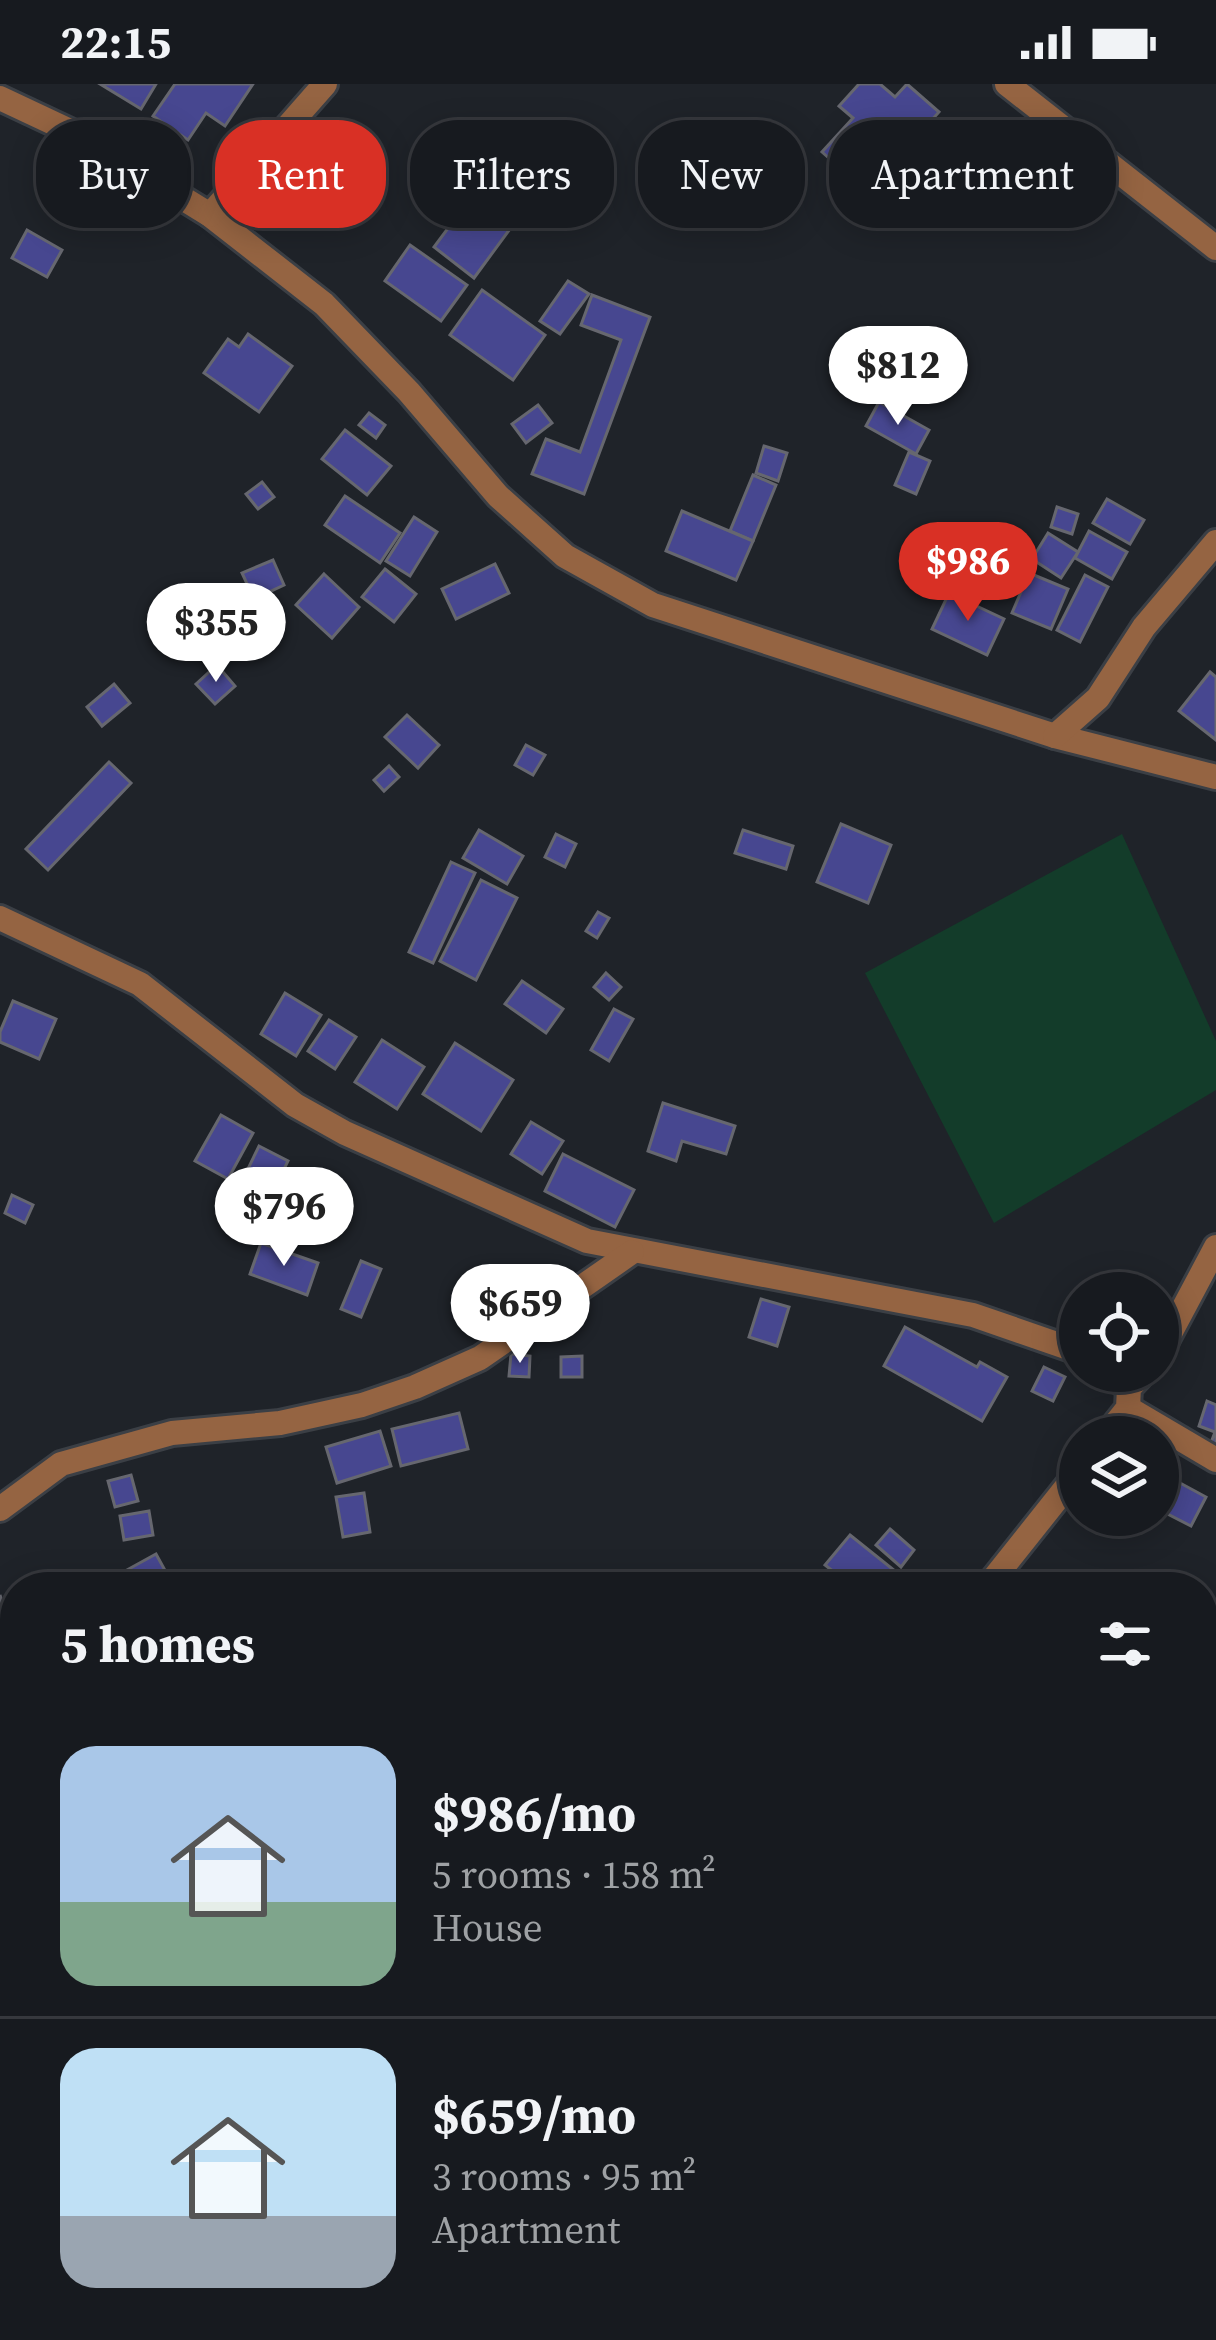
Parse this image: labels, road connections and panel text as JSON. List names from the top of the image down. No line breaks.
{"page":{"status":"22:15","chip":["Buy","Rent","Filters","New","Apartment"],"price":["$812","$986","$355","$796","$659"],"heading":"5 homes","list":[{"name":"$986/mo","note":"5 rooms · 158 m² · House"},{"name":"$659/mo","note":"3 rooms · 95 m² · Apartment"}]}}
